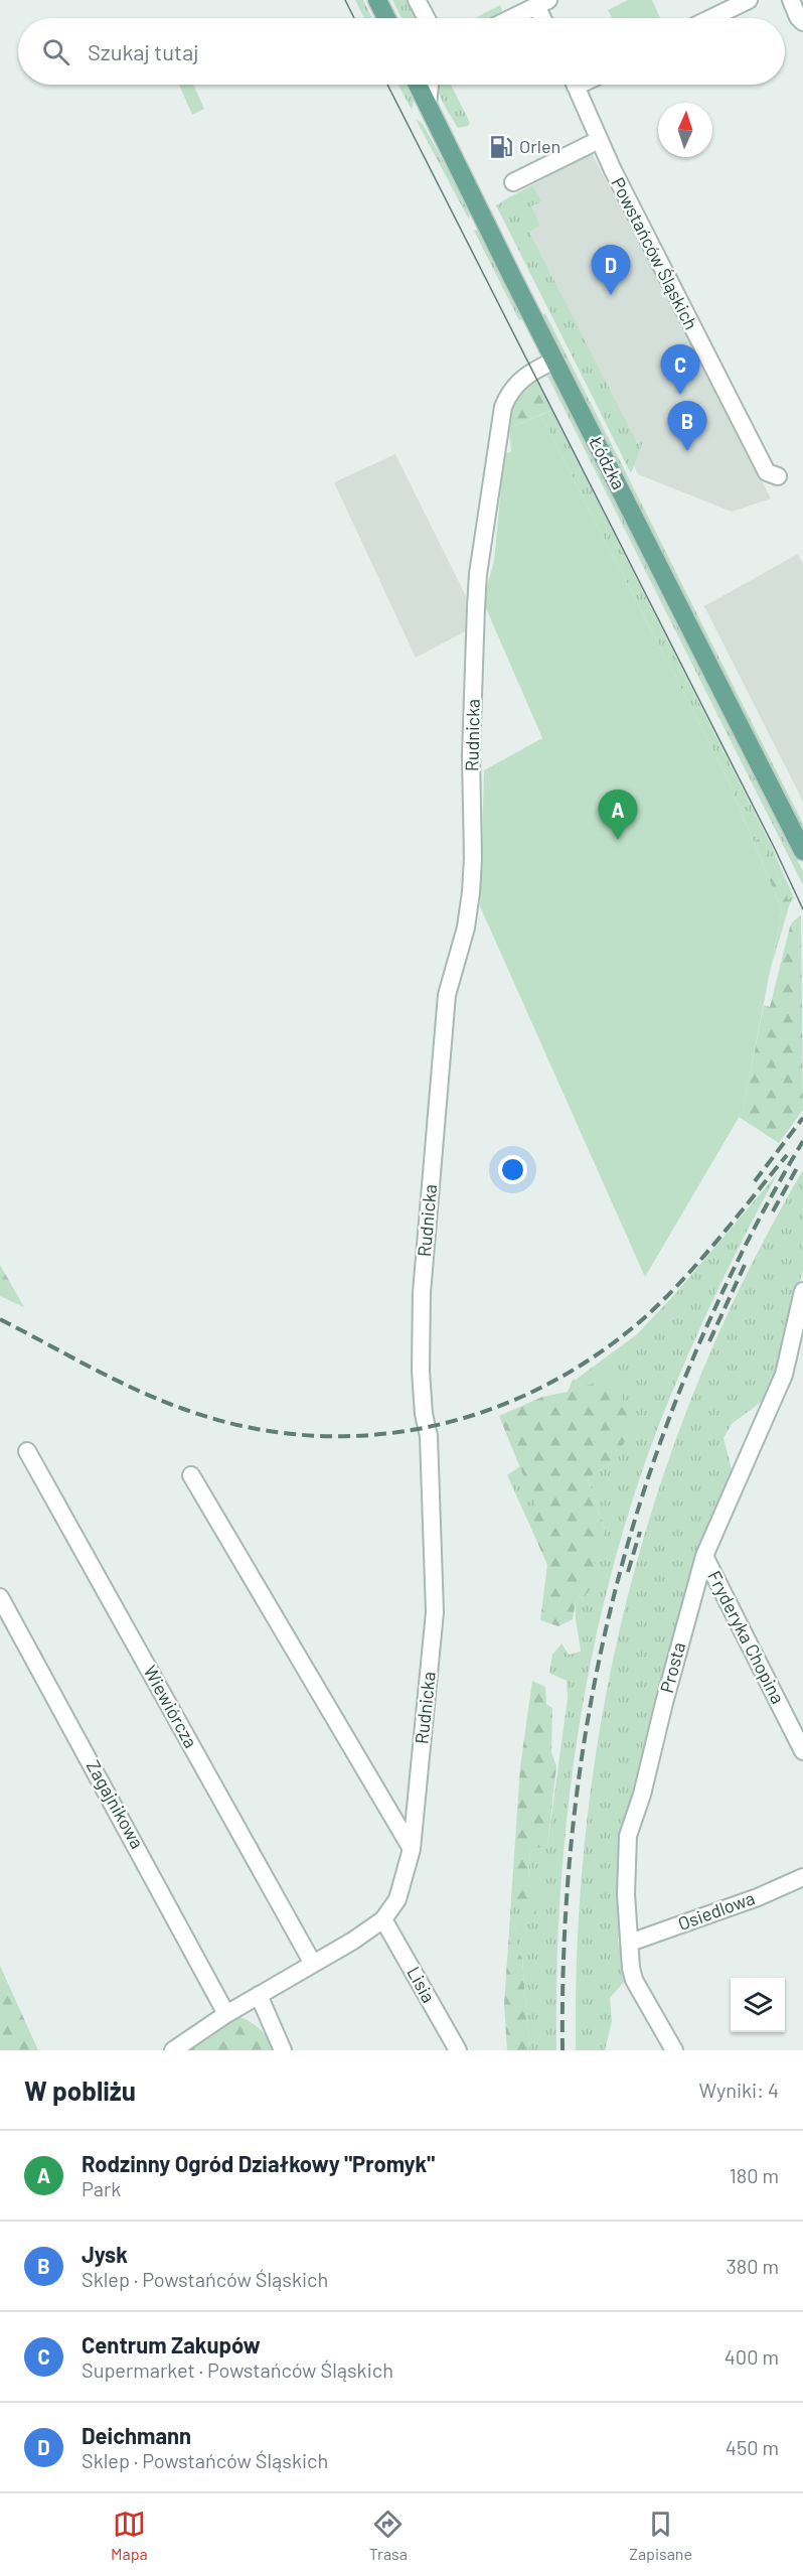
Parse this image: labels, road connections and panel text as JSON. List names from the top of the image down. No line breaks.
{"streets":{"main road":["Łódzka"],"street":["Powstańców Śląskich","Rudnicka","Fryderyka Chopina","Prosta","Wiewiórcza","Zagajnikowa","Osiedlowa","Lisia"]},"crossings":[["Łódzka","Rudnicka"],["Rudnicka","Wiewiórcza"],["Rudnicka","Zagajnikowa"],["Rudnicka","Lisia"],["Fryderyka Chopina","Prosta"],["Prosta","Osiedlowa"]],"places":{"fuel station":["Orlen"]},"north":"top","page":{"search":"Szukaj tutaj","pins":["D","C","B","A"],"heading":["W pobliżu","Wyniki: 4"],"list":[{"mark":"A","name":"Rodzinny Ogród Działkowy \"Promyk\"","note":"Park","value":"180 m"},{"mark":"B","name":"Jysk","note":"Sklep · Powstańców Śląskich","value":"380 m"},{"mark":"C","name":"Centrum Zakupów","note":"Supermarket · Powstańców Śląskich","value":"400 m"},{"mark":"D","name":"Deichmann","note":"Sklep · Powstańców Śląskich","value":"450 m"}],"nav":["Mapa","Trasa","Zapisane"]}}
